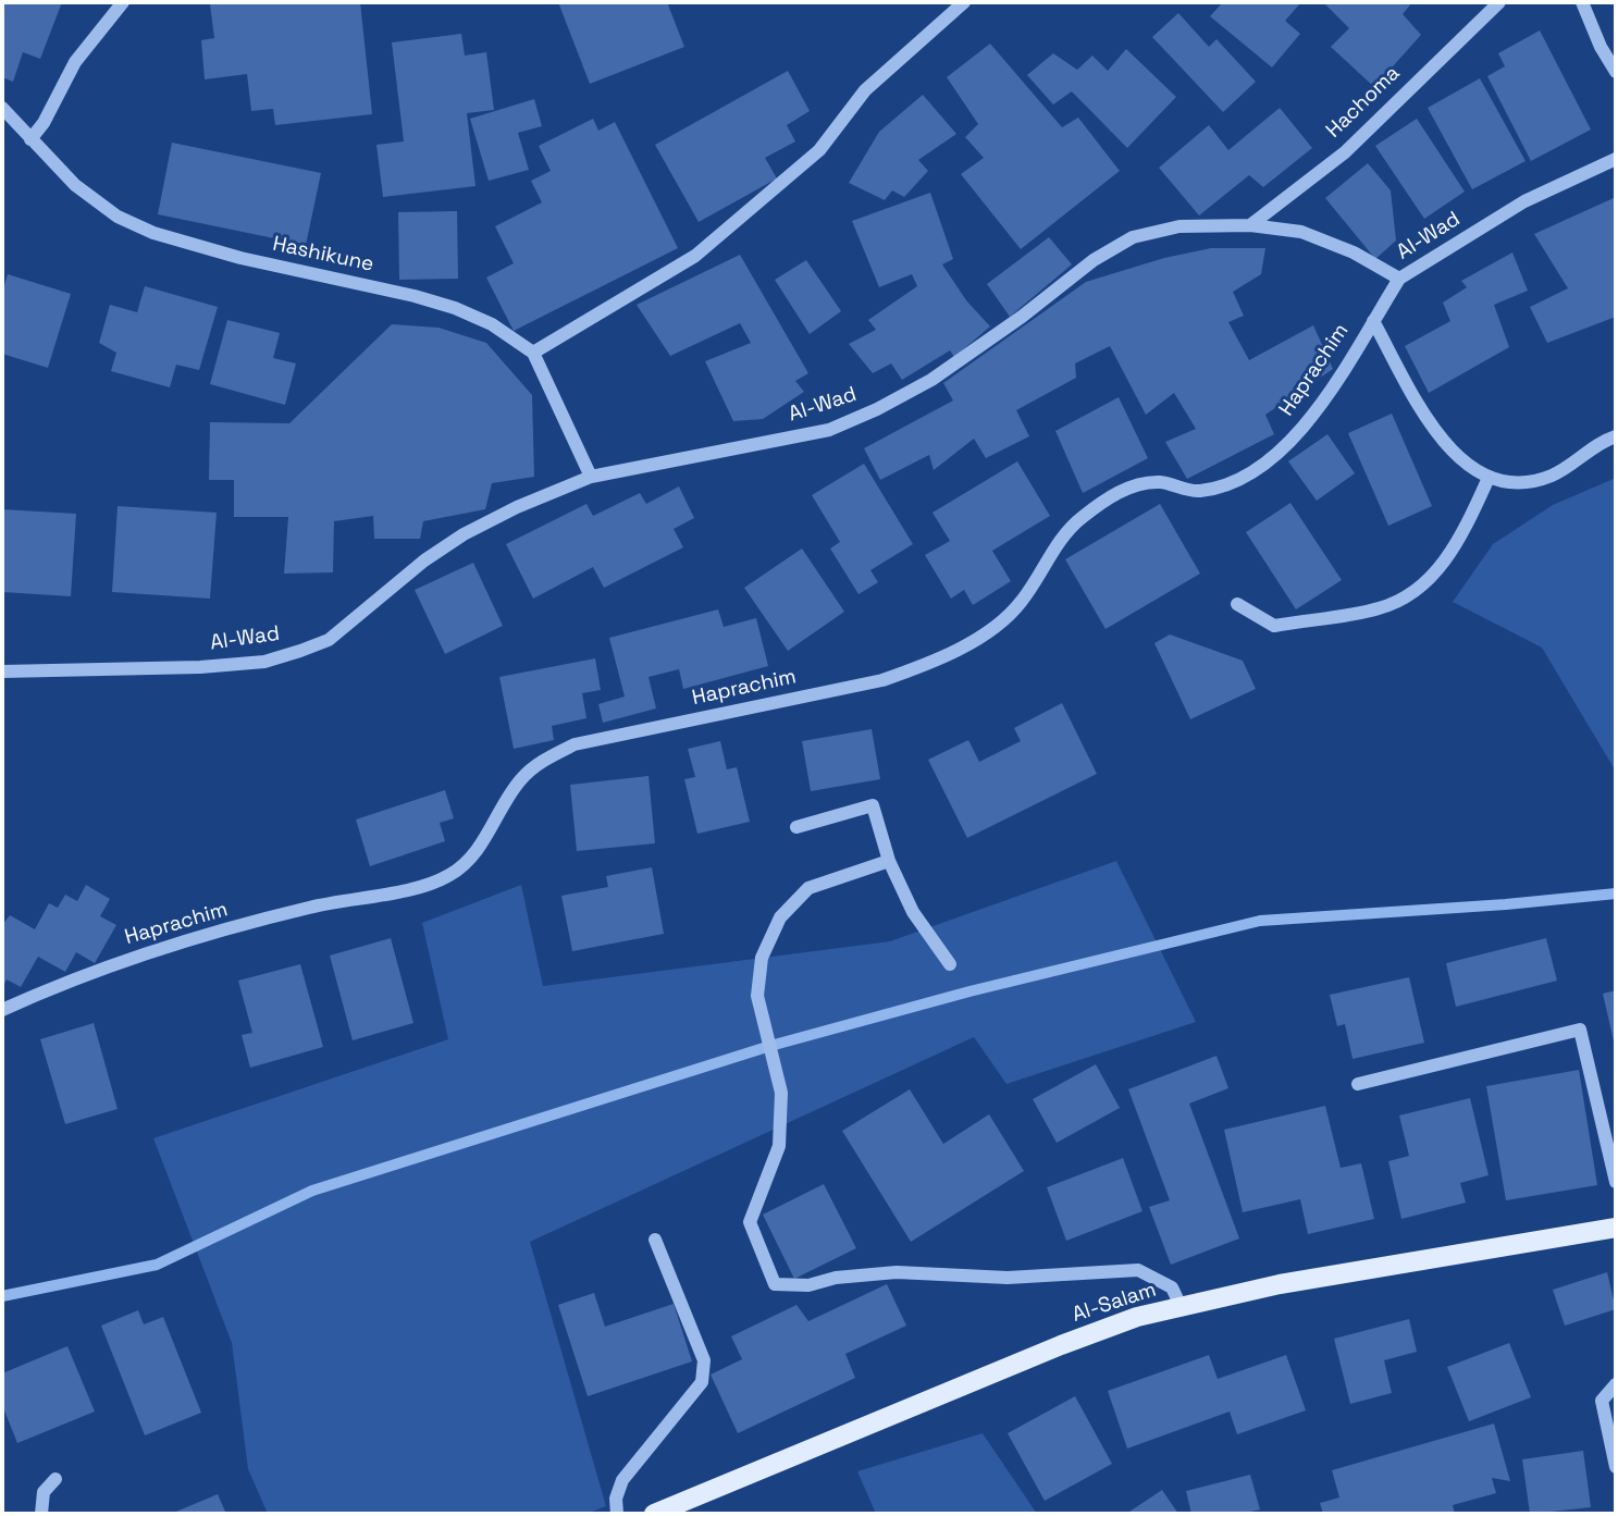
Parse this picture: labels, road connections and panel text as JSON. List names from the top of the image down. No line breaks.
{"streets":{"main road":["Al-Salam"],"street":["Hachoma","Al-Wad","Hashikune","Haprachim"]},"crossings":[["Hachoma","Al-Wad"],["Al-Wad","Haprachim"]]}
